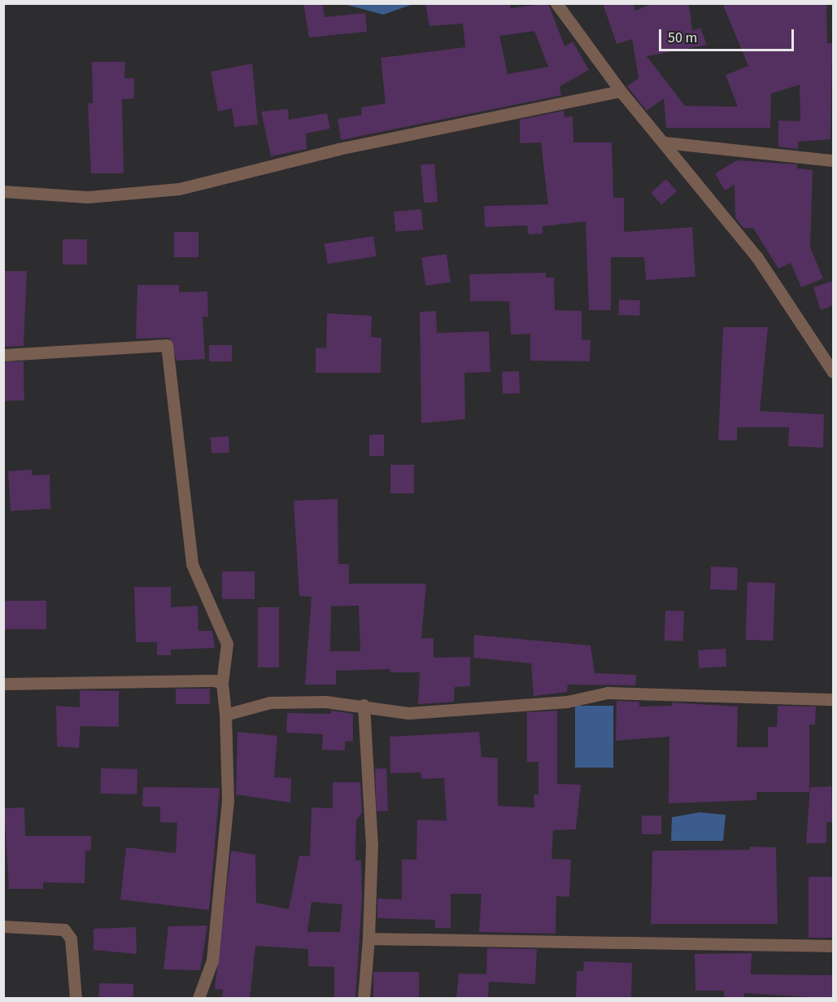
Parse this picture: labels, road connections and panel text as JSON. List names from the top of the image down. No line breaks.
{"scale_bar":"50 m"}
